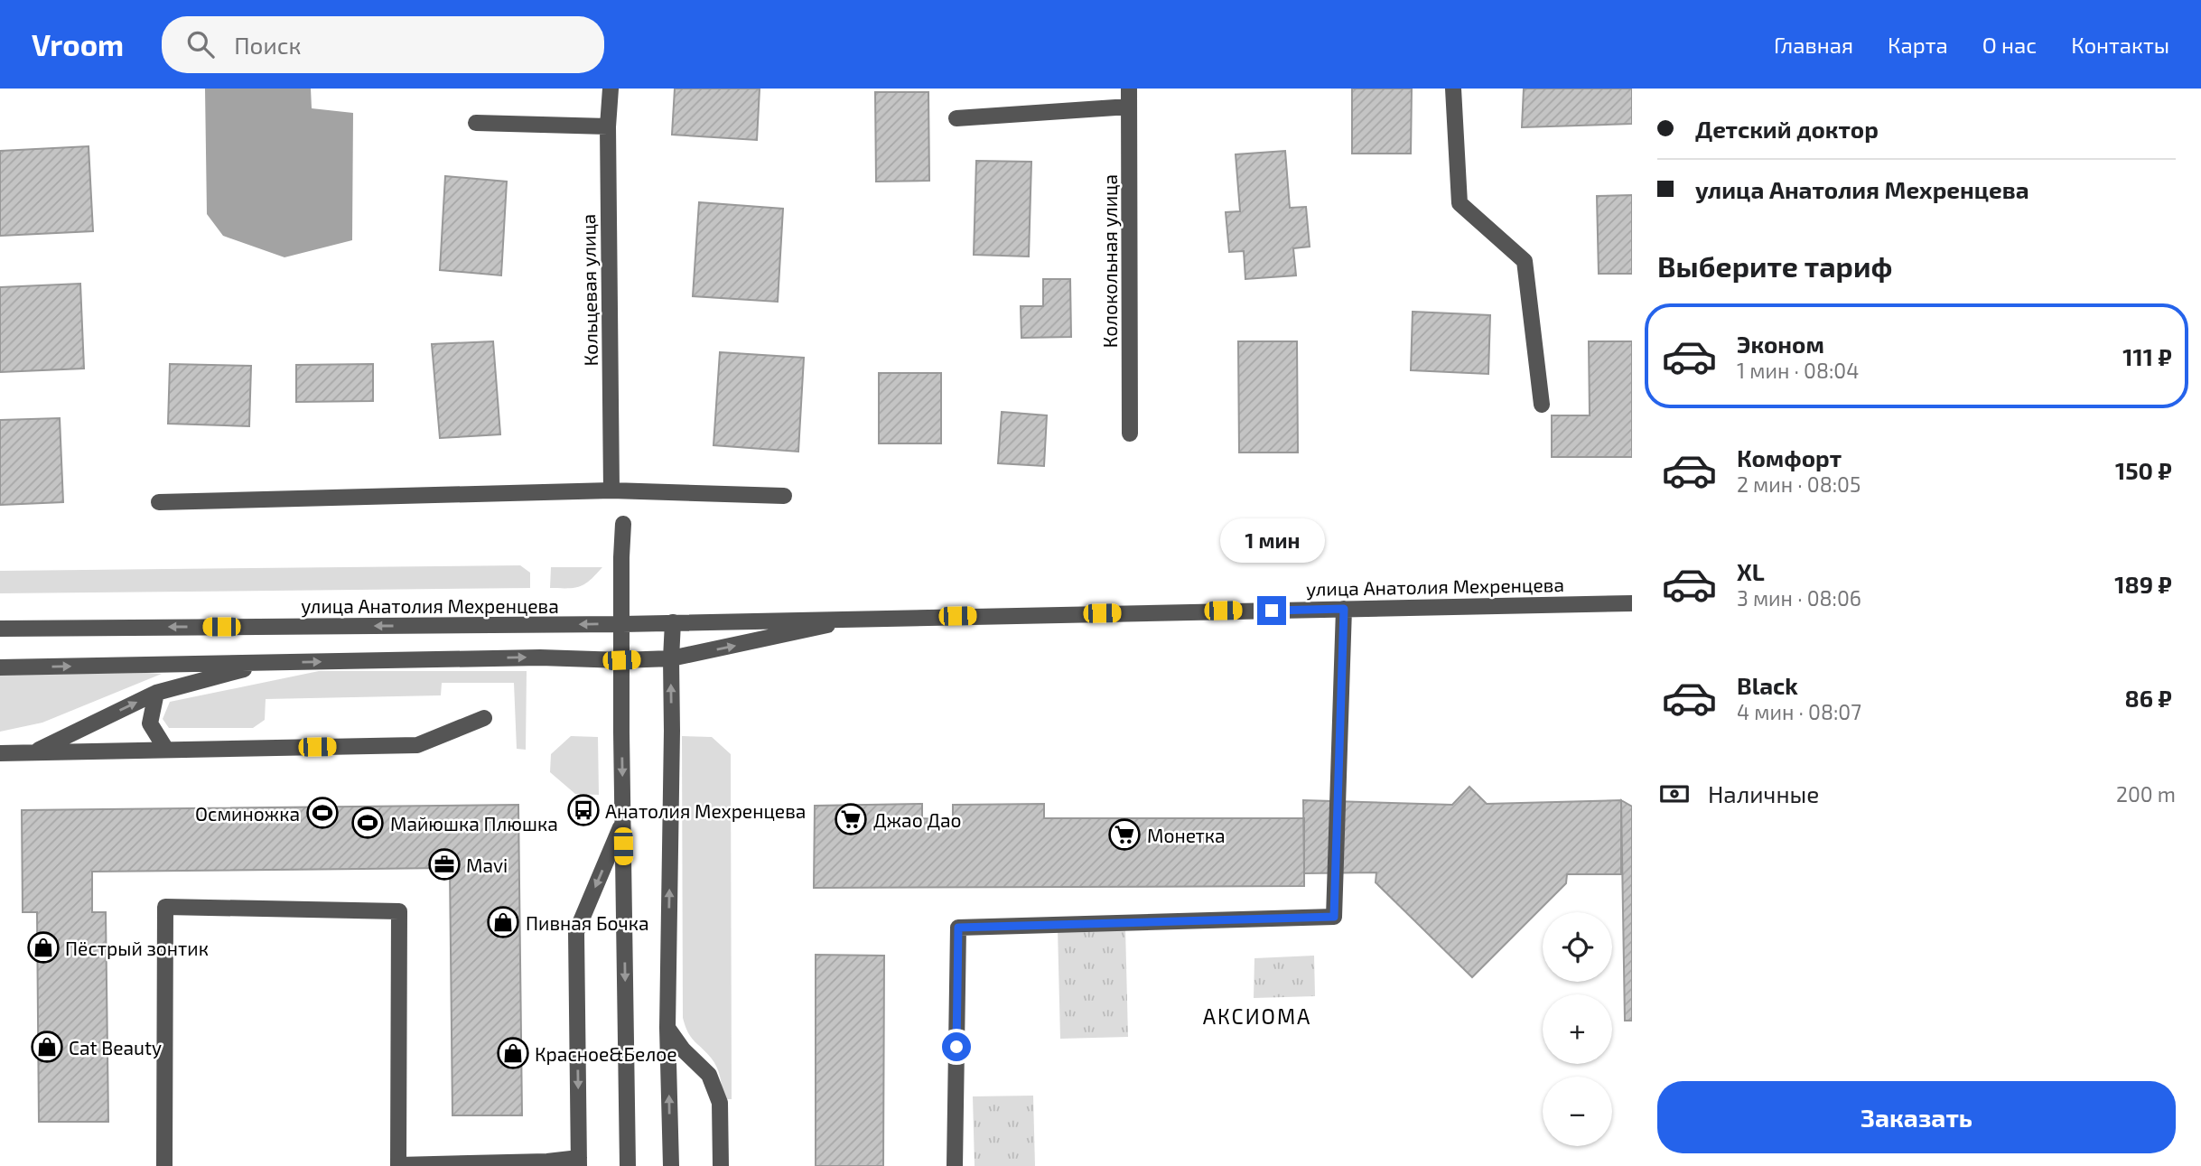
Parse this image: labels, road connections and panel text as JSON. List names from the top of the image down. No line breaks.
{"streets":{"street":["Колокольная улица","Кольцевая улица","улица Анатолия Мехренцева"]},"districts":["АКСИОМА"],"places":{"bus stop":["Анатолия Мехренцева"],"sports":["Осминожка","Майюшка Плюшка"],"supermarket":["Джао Дао","Монетка"],"office":["Mavi"],"shop":["Пивная Бочка","Пёстрый зонтик","Cat Beauty","Красное&Белое"]},"page":{"header":"Vroom","search":"Поиск","nav":["Главная","Карта","О нас","Контакты"],"banner":["Детский доктор","улица Анатолия Мехренцева"],"heading":"Выберите тариф","list":[{"name":"Эконом","note":"1 мин · 08:04","value":"111 ₽"},{"name":"Комфорт","note":"2 мин · 08:05","value":"150 ₽"},{"name":"XL","note":"3 мин · 08:06","value":"189 ₽"},{"name":"Black","note":"4 мин · 08:07","value":"86 ₽"}],"bubble":"1 мин","pay":["Наличные","200 m"],"map_buttons":["+","−"],"buttons":"Заказать"}}
